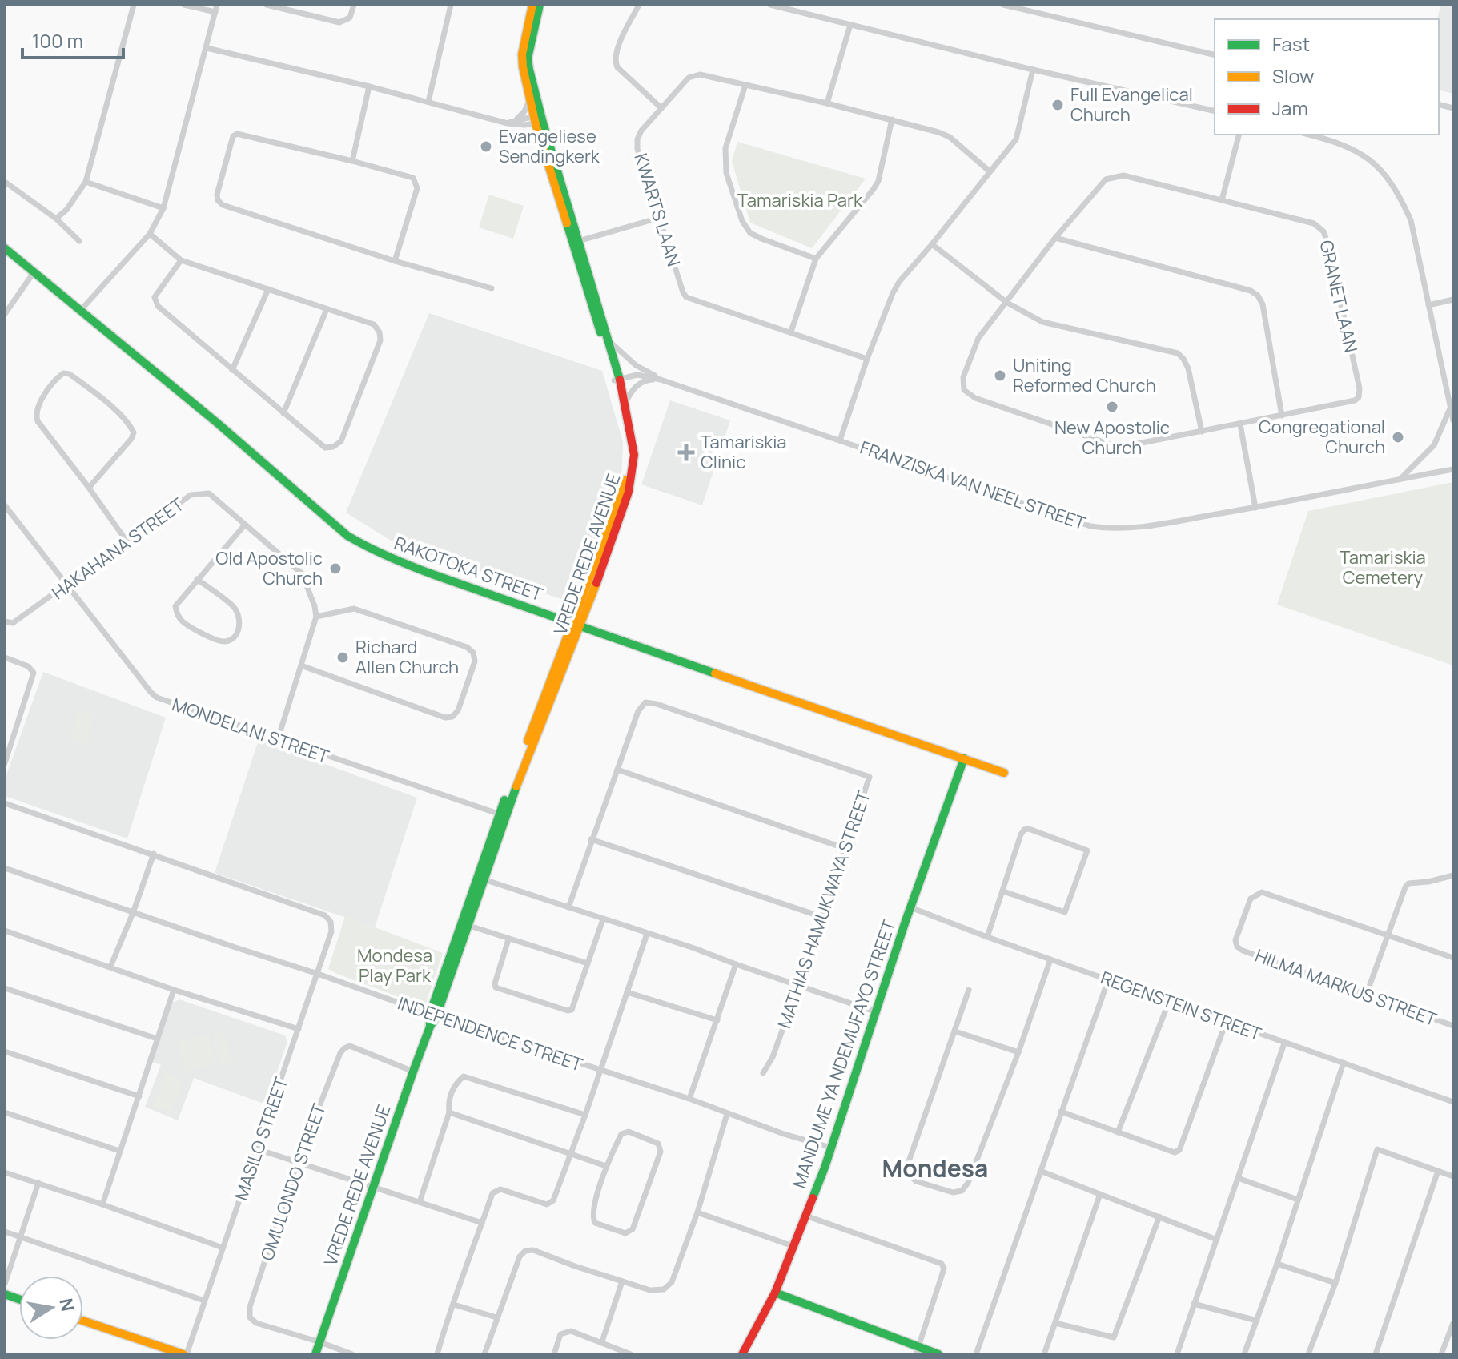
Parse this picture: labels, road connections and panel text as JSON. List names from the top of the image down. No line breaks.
{"streets":{"street":["KWARTS LAAN","GRANET LAAN","FRANZISKA VAN NEEL STREET","HAKAHANA STREET","VREDE REDE AVENUE","RAKOTOKA STREET","MONDELANI STREET","MATHIAS HAMUKWAYA STREET","HILMA MARKUS STREET","REGENSTEIN STREET","INDEPENDENCE STREET","MANDUME YA NDEMUFAYO STREET","MASILO STREET","OMULONDO STREET"]},"crossings":[["FRANZISKA VAN NEEL STREET","VREDE REDE AVENUE"],["HAKAHANA STREET","MONDELANI STREET"],["VREDE REDE AVENUE","RAKOTOKA STREET"],["VREDE REDE AVENUE","MONDELANI STREET"],["VREDE REDE AVENUE","INDEPENDENCE STREET"],["VREDE REDE AVENUE","OMULONDO STREET"],["RAKOTOKA STREET","MANDUME YA NDEMUFAYO STREET"],["REGENSTEIN STREET","MANDUME YA NDEMUFAYO STREET"],["INDEPENDENCE STREET","MANDUME YA NDEMUFAYO STREET"],["INDEPENDENCE STREET","MASILO STREET"]],"districts":["Mondesa"],"parks":["Tamariskia Park","Tamariskia Cemetery","Mondesa Play Park"],"places":{"other":["Full Evangelical Church","Evangeliese Sendingkerk","Uniting Reformed Church","New Apostolic Church","Congregational Church","Old Apostolic Church","Richard Allen Church"],"health":["Tamariskia Clinic"]},"legend":["Fast","Slow","Jam"],"scale_bar":"100 m","north":"right"}
